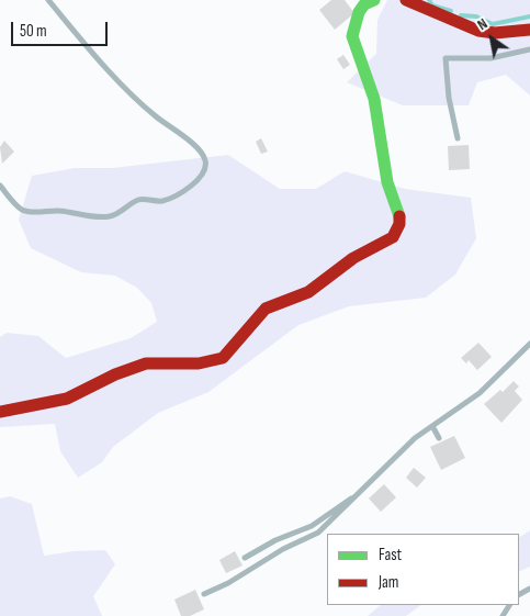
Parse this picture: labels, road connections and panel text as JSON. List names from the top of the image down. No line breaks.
{"legend":["Fast","Jam"],"scale_bar":"50 m","north":"top left"}
